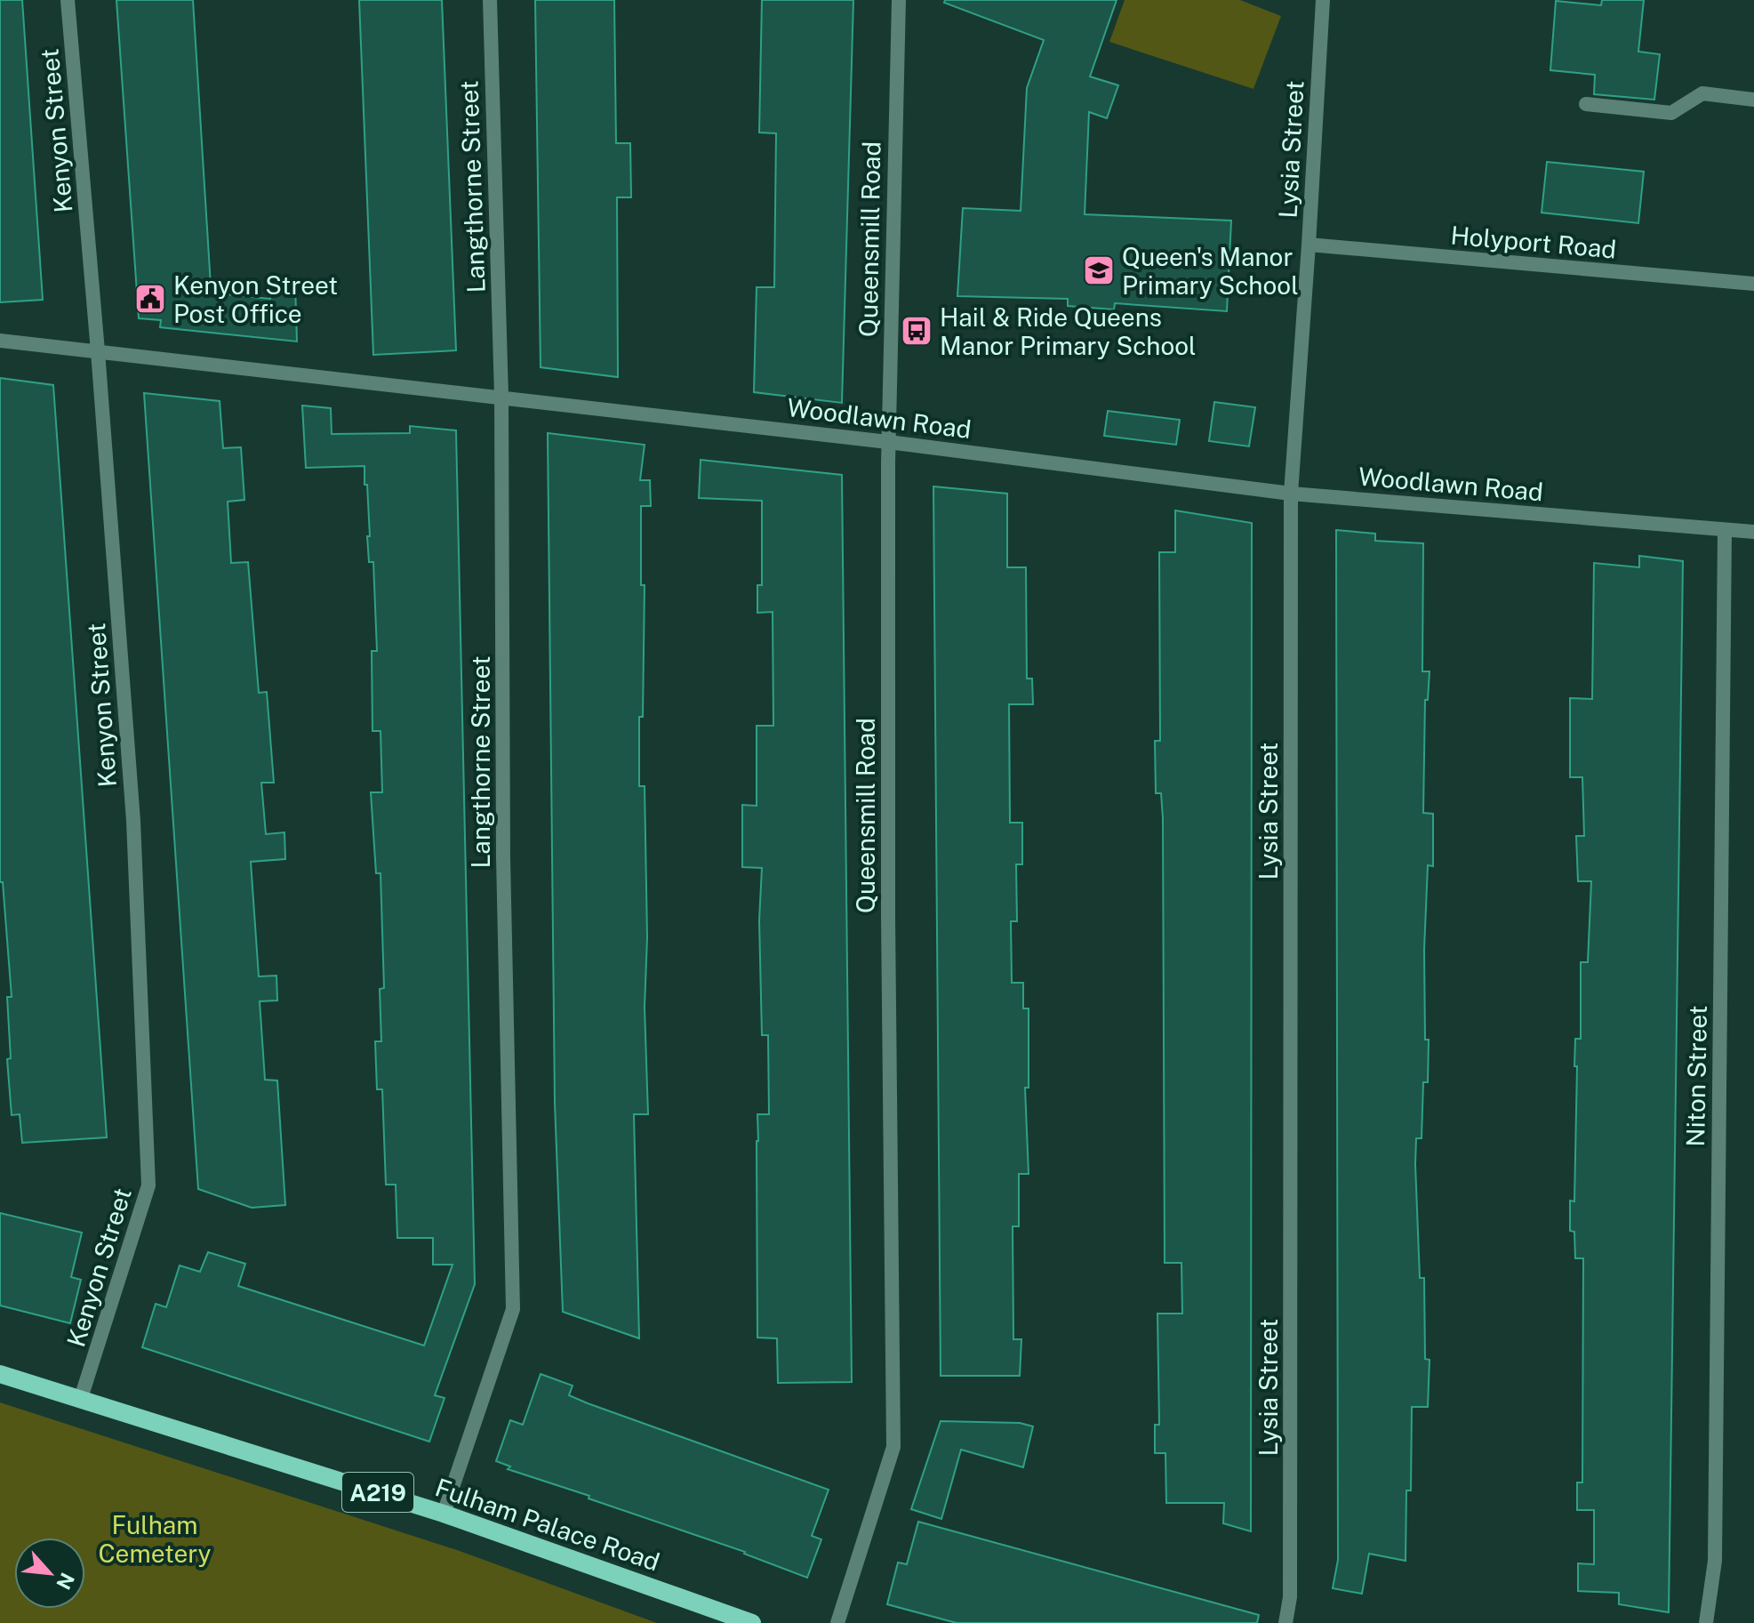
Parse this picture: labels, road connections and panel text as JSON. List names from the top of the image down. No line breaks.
{"streets":{"main road":["A219","Fulham Palace Road"],"street":["Kenyon Street","Lysia Street","Langthorne Street","Queensmill Road","Holyport Road","Woodlawn Road","Niton Street"]},"crossings":[["Kenyon Street","Woodlawn Road"],["Kenyon Street","Fulham Palace Road"],["Lysia Street","Holyport Road"],["Lysia Street","Woodlawn Road"],["Langthorne Street","Woodlawn Road"],["Langthorne Street","Fulham Palace Road"],["Queensmill Road","Woodlawn Road"],["Woodlawn Road","Niton Street"]],"parks":["Fulham Cemetery"],"places":{"school or university":["Queen's Manor Primary School"],"public building":["Kenyon Street Post Office"],"bus stop":["Hail & Ride Queens Manor Primary School"]},"north":"bottom right"}
